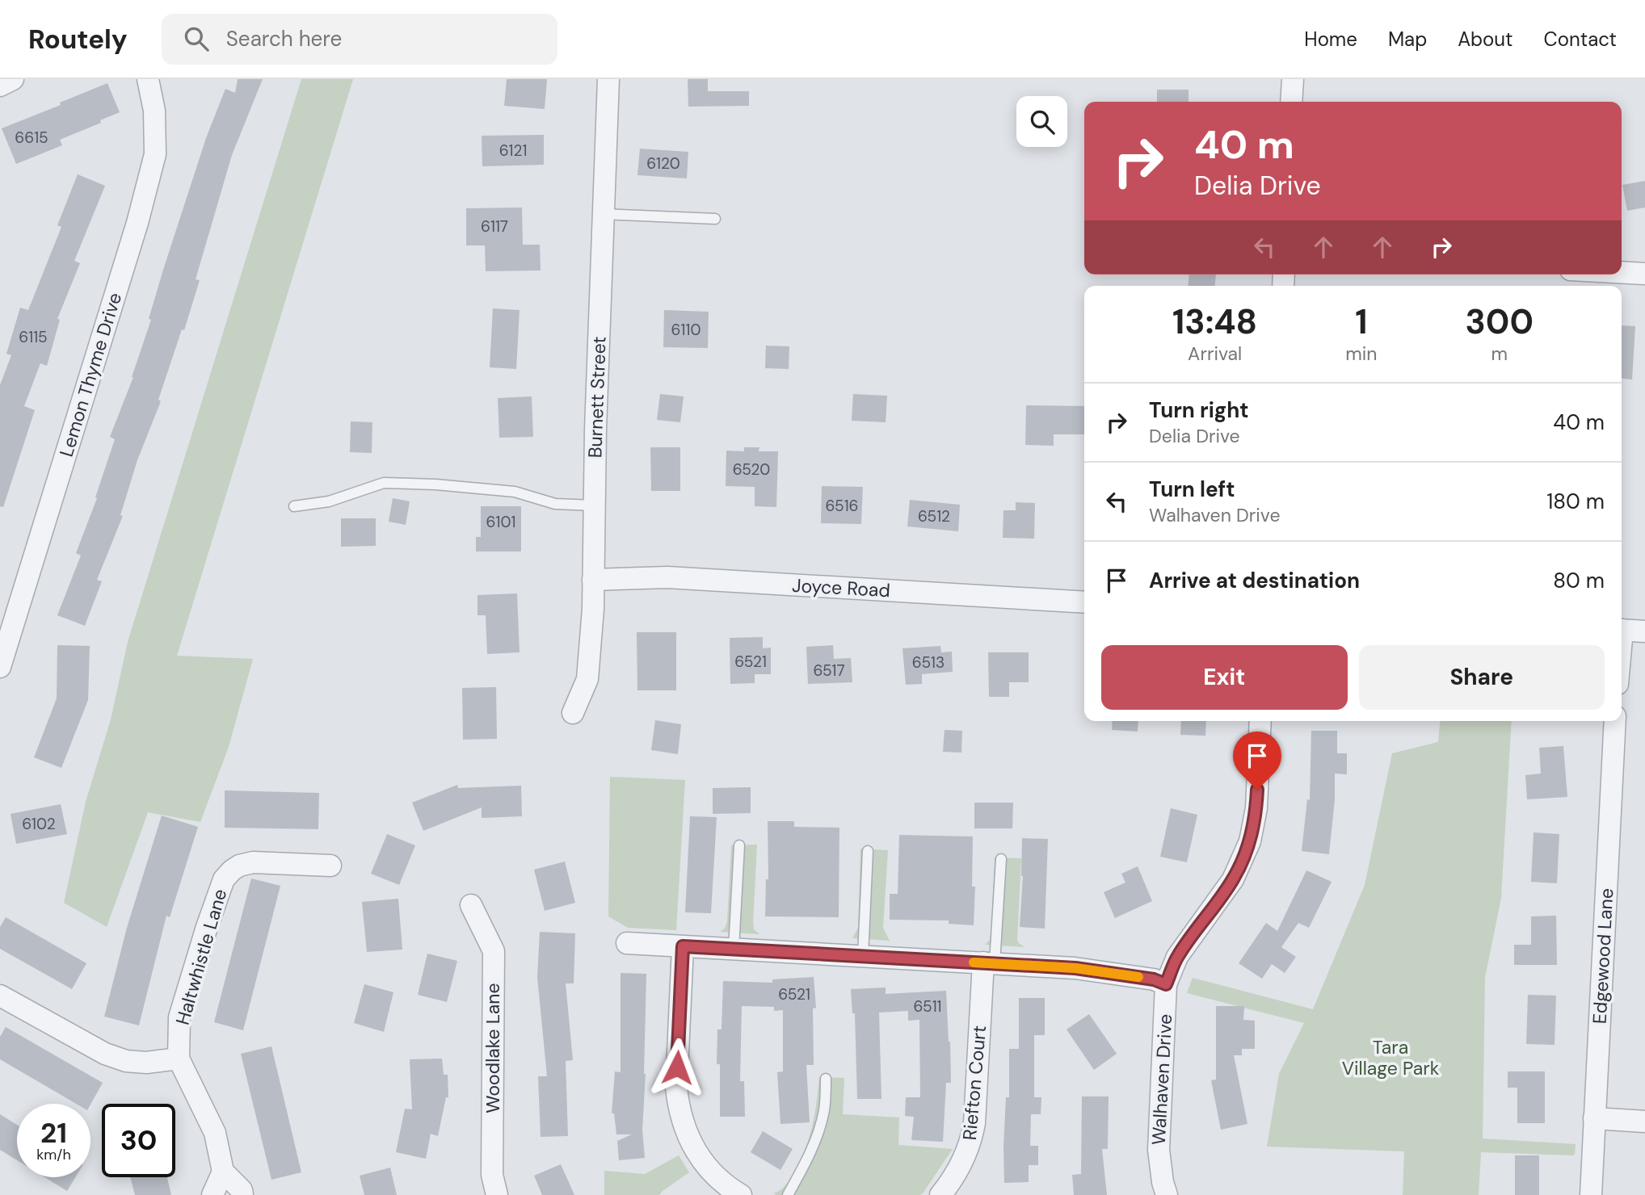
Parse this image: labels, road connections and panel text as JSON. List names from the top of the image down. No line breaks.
{"streets":{"street":["Lemon Thyme Drive","Burnett Street","Joyce Road","Edgewood Lane","Haltwhistle Lane","Woodlake Lane","Walhaven Drive","Riefton Court"]},"crossings":[["Burnett Street","Joyce Road"]],"parks":["Tara Village Park"],"house_numbers":["6615","6121","6120","6117","6110","6115","6520","6516","6512","6101","6521","6513","6517","6102","6521","6511"],"page":{"header":"Routely","search":"Search here","nav":["Home","Map","About","Contact"],"turn":["40 m","Delia Drive"],"eta":["13:48","Arrival","1","min","300","m"],"list":[{"name":"Turn right","note":"Delia Drive","value":"40 m"},{"name":"Turn left","note":"Walhaven Drive","value":"180 m"},{"name":"Arrive at destination","value":"80 m"}],"buttons":["Exit","Share"],"speed":"21 km/h","limit":"30"}}
